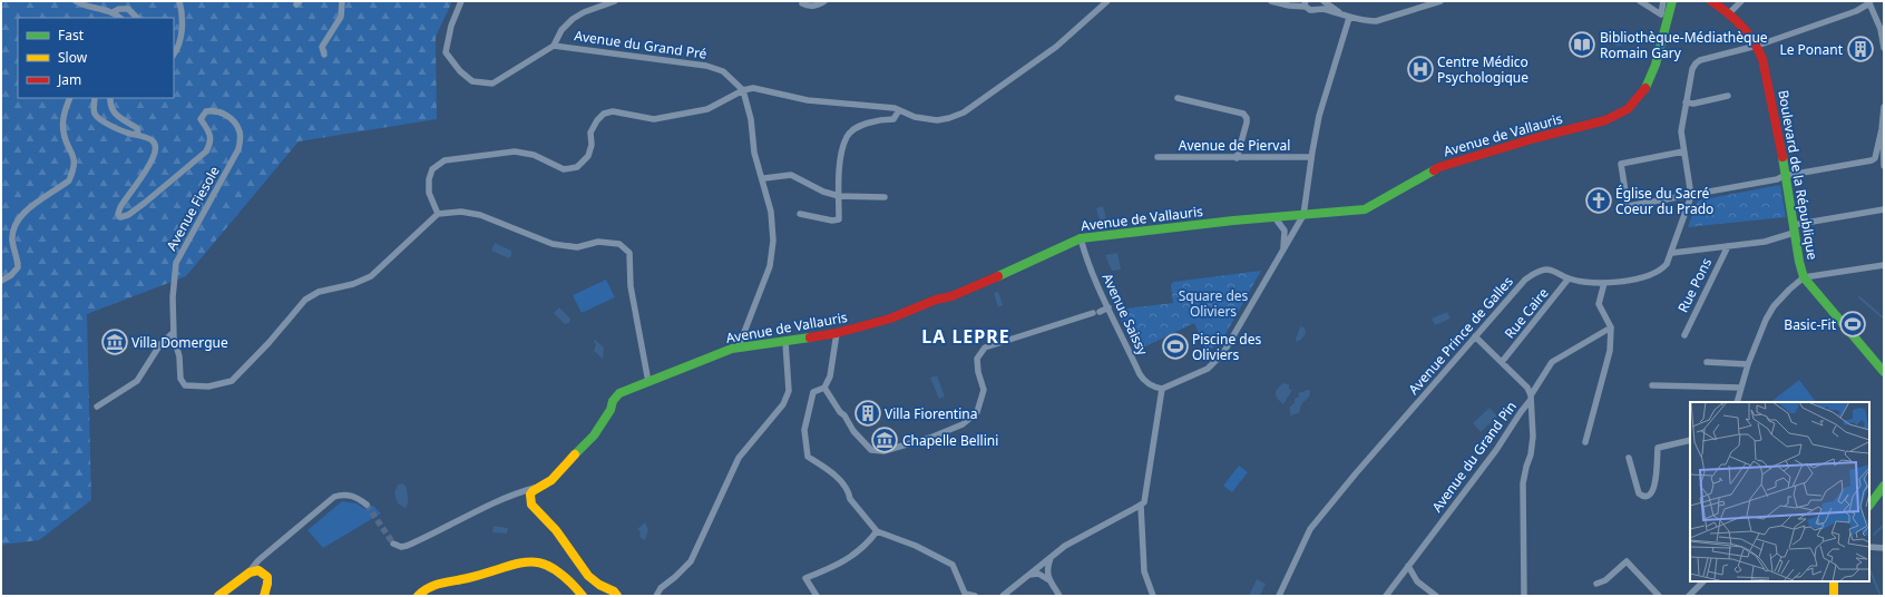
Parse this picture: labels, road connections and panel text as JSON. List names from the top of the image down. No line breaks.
{"streets":{"main road":["Avenue de Vallauris","Boulevard de la République"],"street":["Avenue du Grand Pré","Avenue de Pierval","Avenue Fiesole","Rue Pons","Rue Caire","Avenue Saissy","Avenue Prince de Galles","Avenue du Grand Pin"]},"crossings":[["Avenue de Vallauris","Avenue Saissy"],["Rue Caire","Avenue Prince de Galles"],["Rue Caire","Avenue du Grand Pin"],["Avenue Prince de Galles","Avenue du Grand Pin"]],"districts":["LA LEPRE"],"parks":["Square des Oliviers"],"places":{"library":["Bibliothèque-Médiathèque Romain Gary"],"building":["Le Ponant","Villa Fiorentina"],"hospital":["Centre Médico Psychologique"],"church":["Église du Sacré Coeur du Prado"],"sports":["Basic-Fit","Piscine des Oliviers"],"museum":["Villa Domergue","Chapelle Bellini"]},"legend":["Fast","Slow","Jam"]}
